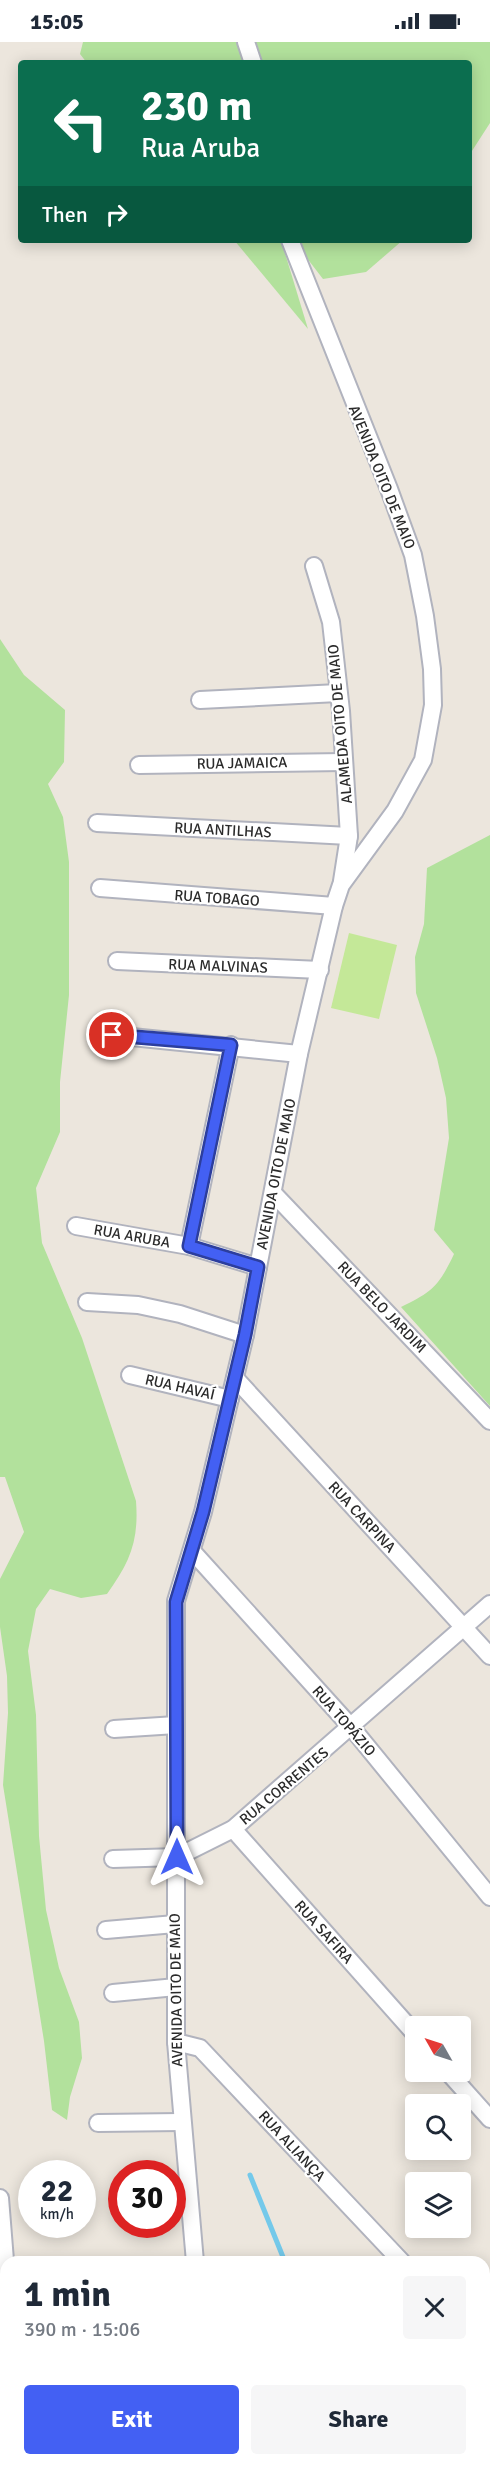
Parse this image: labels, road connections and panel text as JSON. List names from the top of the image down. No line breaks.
{"streets":{"street":["AVENIDA OITO DE MAIO","ALAMEDA OITO DE MAIO","RUA JAMAICA","RUA ANTILHAS","RUA TOBAGO","RUA MALVINAS","RUA ARUBA","RUA BELO JARDIM","RUA HAVAÍ","RUA CARPINA","RUA TOPÁZIO","RUA CORRENTES","RUA SAFIRA","RUA ALIANÇA"]},"crossings":[["AVENIDA OITO DE MAIO","ALAMEDA OITO DE MAIO"],["AVENIDA OITO DE MAIO","RUA TOBAGO"],["AVENIDA OITO DE MAIO","RUA MALVINAS"],["AVENIDA OITO DE MAIO","RUA ARUBA"],["AVENIDA OITO DE MAIO","RUA BELO JARDIM"],["AVENIDA OITO DE MAIO","RUA HAVAÍ"],["AVENIDA OITO DE MAIO","RUA CARPINA"],["AVENIDA OITO DE MAIO","RUA TOPÁZIO"],["AVENIDA OITO DE MAIO","RUA CORRENTES"],["AVENIDA OITO DE MAIO","RUA ALIANÇA"],["ALAMEDA OITO DE MAIO","RUA JAMAICA"],["ALAMEDA OITO DE MAIO","RUA ANTILHAS"],["RUA CARPINA","RUA CORRENTES"],["RUA TOPÁZIO","RUA CORRENTES"],["RUA CORRENTES","RUA SAFIRA"]],"north":"top left","page":{"status":"15:05","turn":["230 m","Rua Aruba"],"then":"Then","speed":"22 km/h","limit":"30","heading":["1 min","390 m · 15:06"],"buttons":["Exit","Share"]}}
